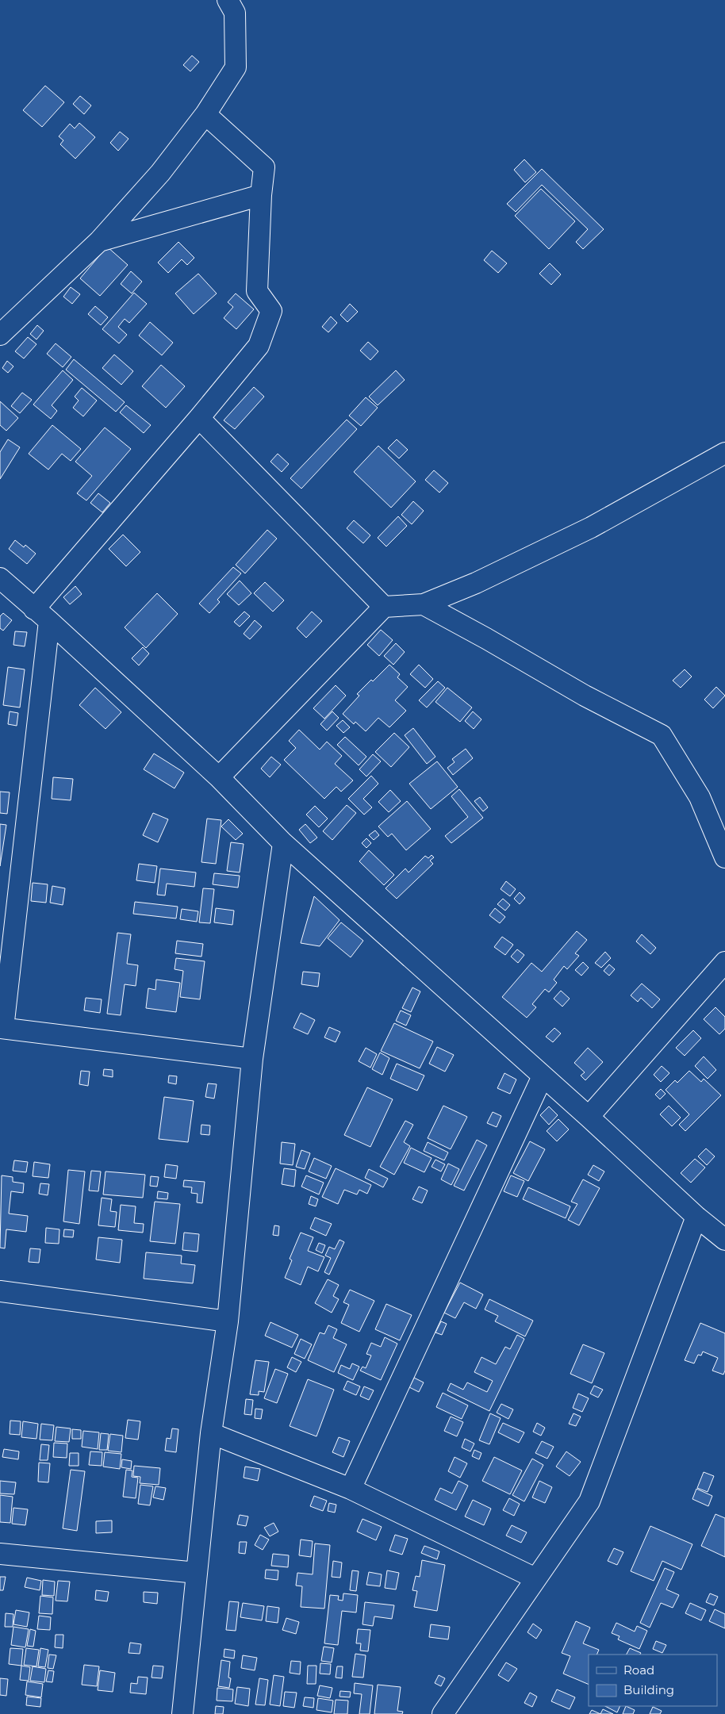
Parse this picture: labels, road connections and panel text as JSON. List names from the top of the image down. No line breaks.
{"legend":["Road","Building"]}
